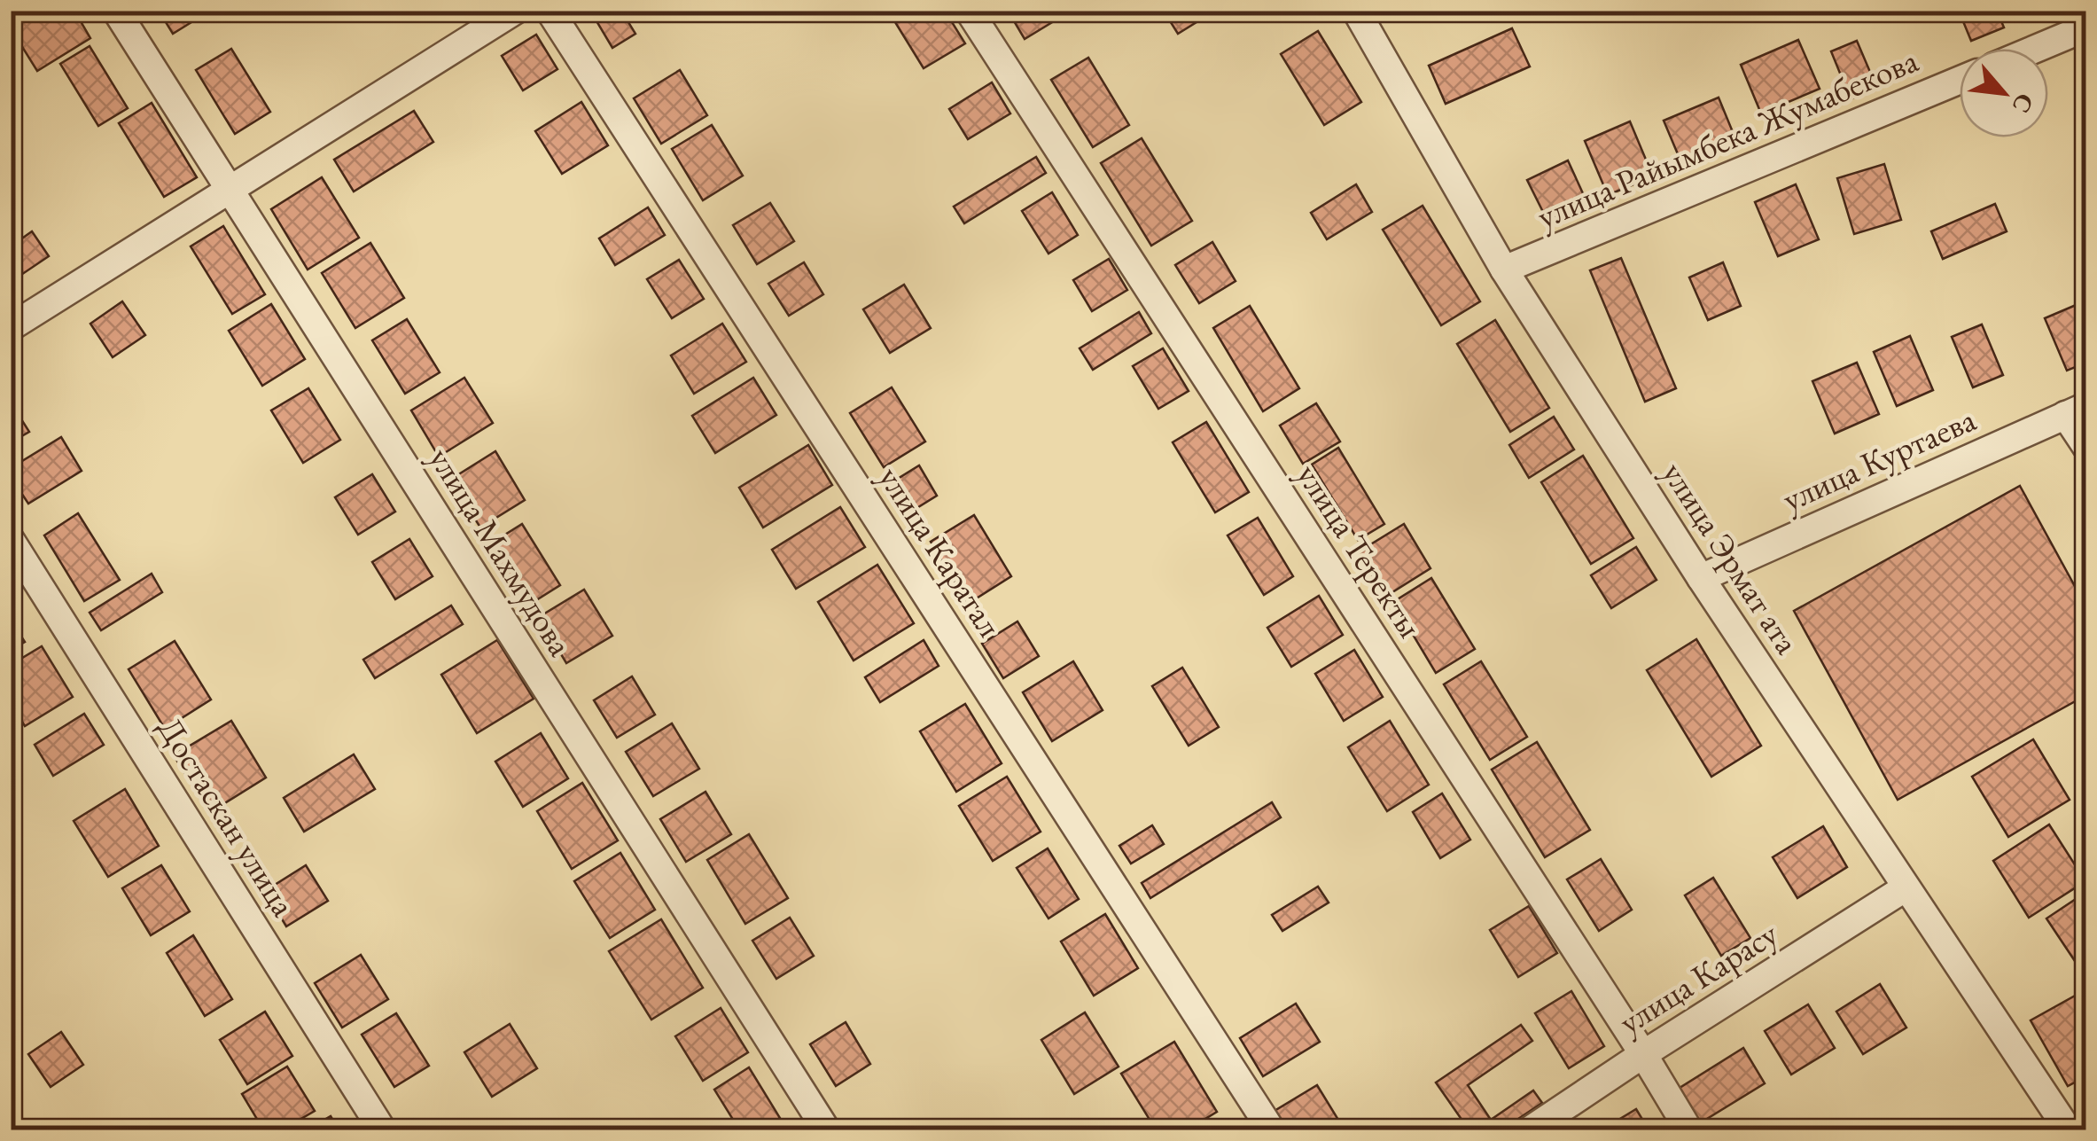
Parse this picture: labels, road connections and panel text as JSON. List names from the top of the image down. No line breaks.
{"streets":{"street":["улица Райымбека Жумабекова","улица Куртаева","улица Теректы","улица Махмудова","улица Каратал","улица Эрмат ата","Достаскан улица","улица Карасу"]},"crossings":[["улица Райымбека Жумабекова","улица Эрмат ата"],["улица Куртаева","улица Эрмат ата"],["улица Теректы","улица Карасу"],["улица Эрмат ата","улица Карасу"]],"north":"bottom right"}
